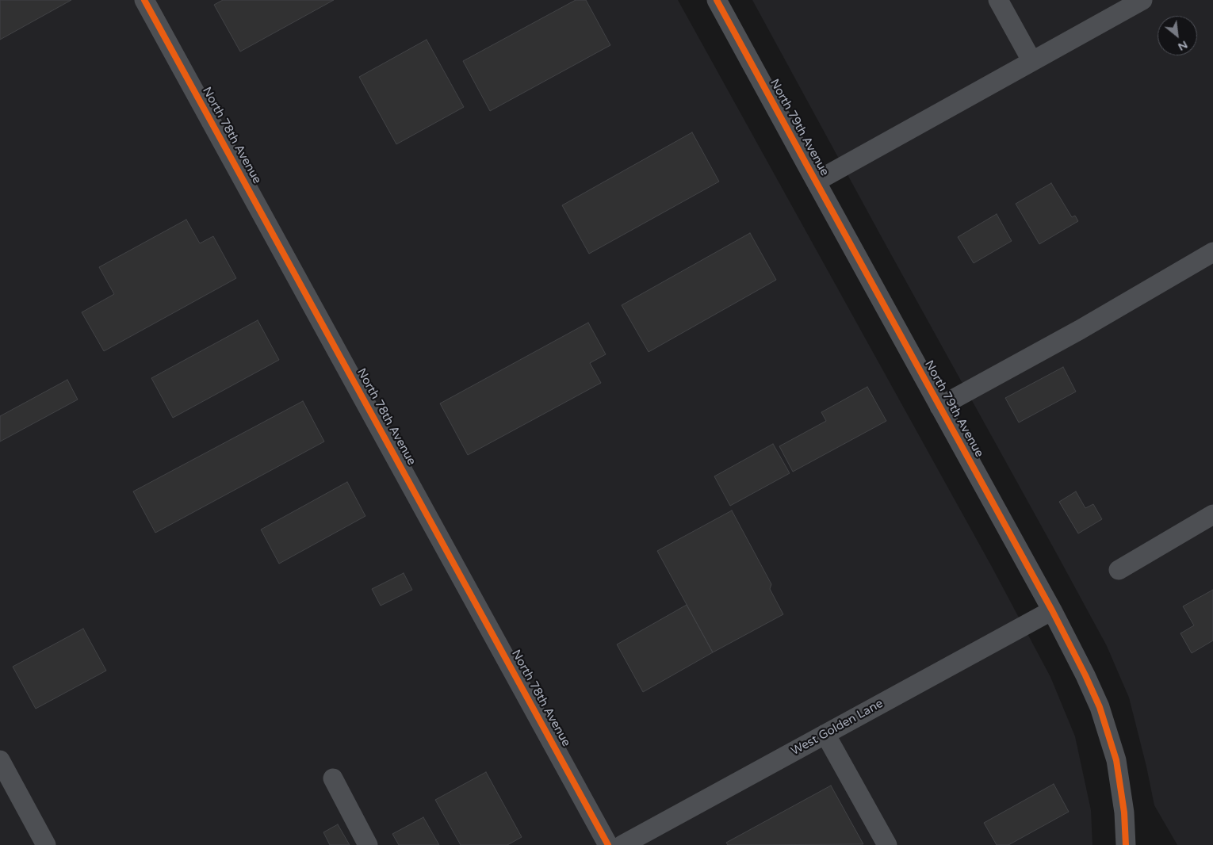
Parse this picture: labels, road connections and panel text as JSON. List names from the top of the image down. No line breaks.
{"streets":{"street":["North 79th Avenue","North 78th Avenue","West Golden Lane"]},"crossings":[["North 79th Avenue","West Golden Lane"]],"north":"bottom right"}
